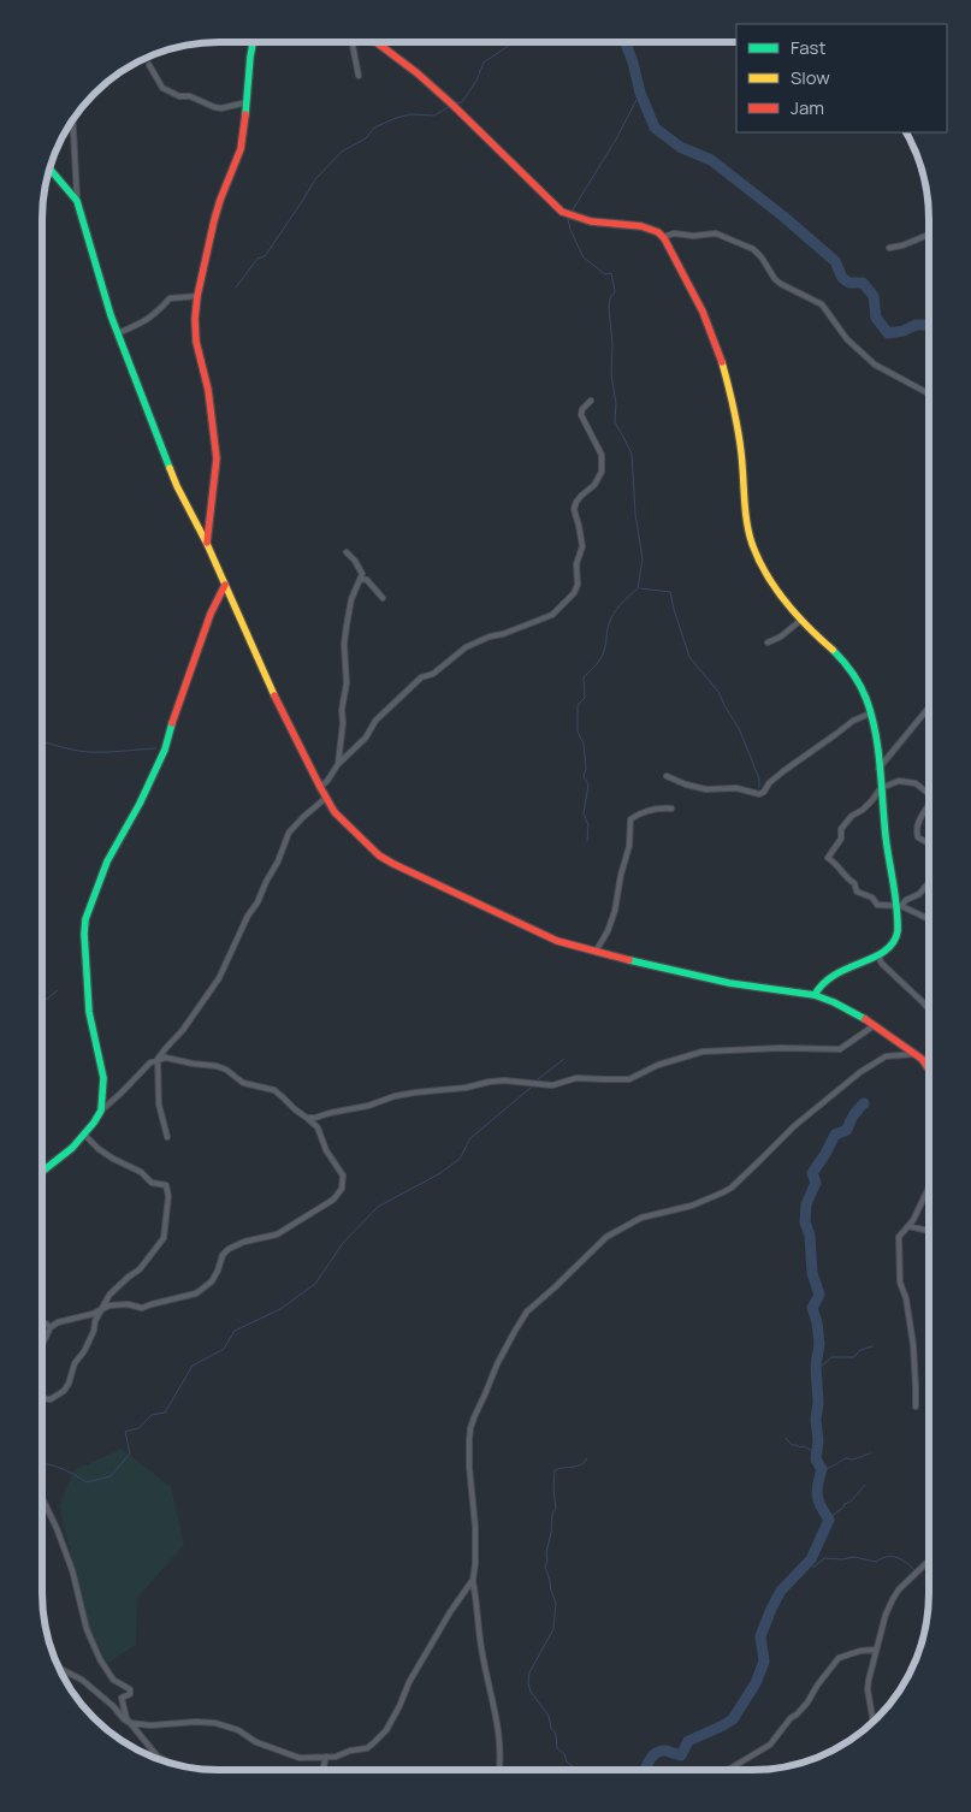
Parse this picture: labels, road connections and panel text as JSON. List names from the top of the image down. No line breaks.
{"legend":["Fast","Slow","Jam"]}
